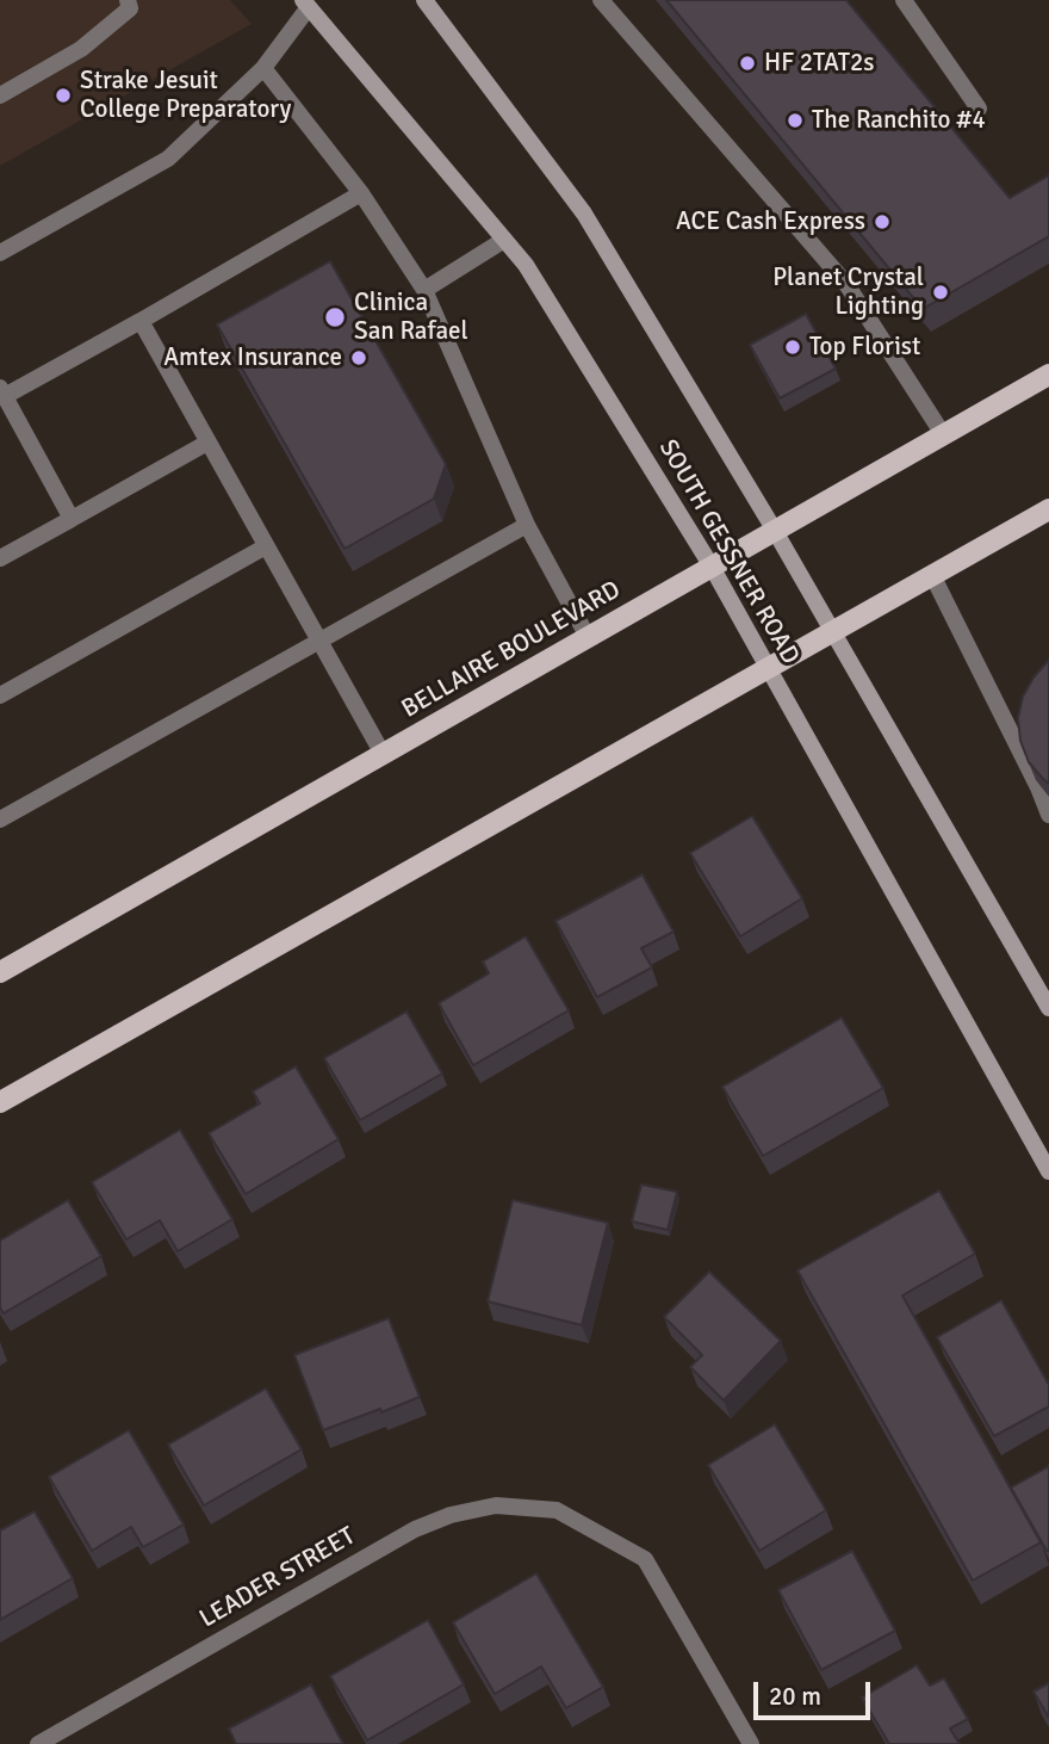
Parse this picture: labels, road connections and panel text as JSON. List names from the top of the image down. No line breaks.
{"streets":{"main road":["SOUTH GESSNER ROAD","BELLAIRE BOULEVARD"],"street":["LEADER STREET"]},"crossings":[["SOUTH GESSNER ROAD","BELLAIRE BOULEVARD"]],"places":["HF 2TAT2s","Strake Jesuit College Preparatory","The Ranchito #4","ACE Cash Express","Planet Crystal Lighting","Clinica San Rafael","Top Florist","Amtex Insurance"],"scale_bar":"20 m"}
